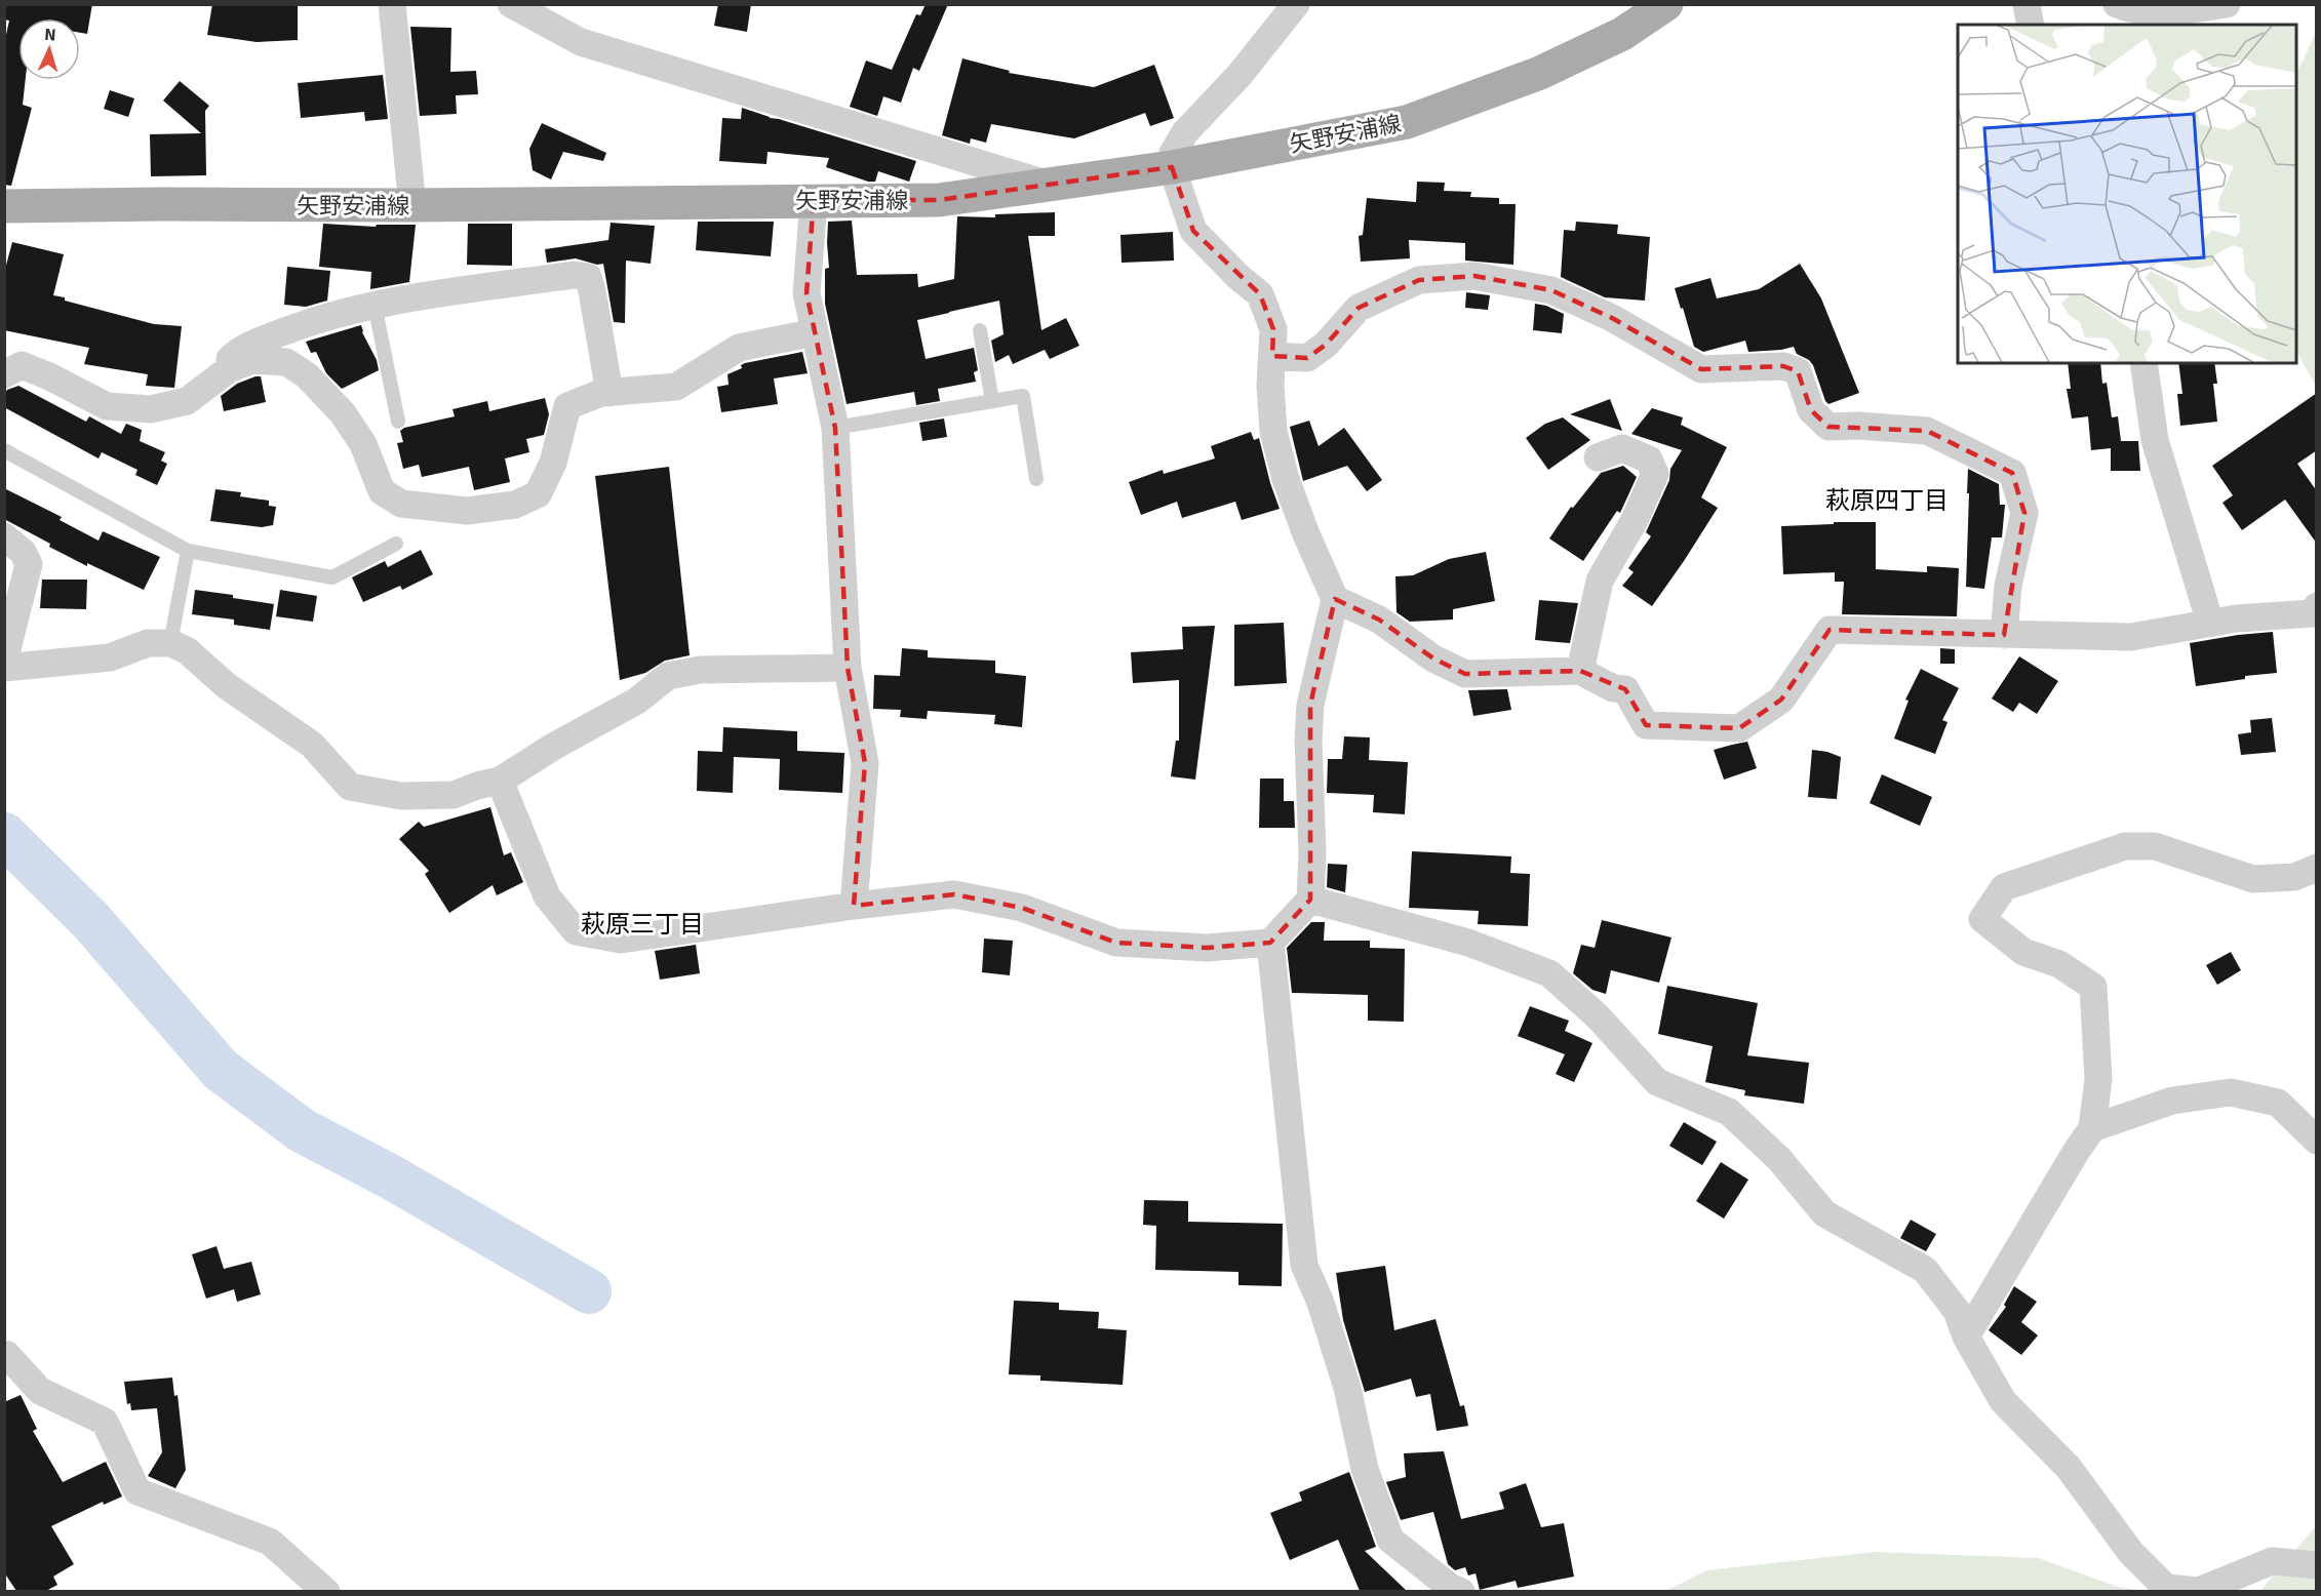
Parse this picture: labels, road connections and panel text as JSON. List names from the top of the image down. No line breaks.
{"streets":{"main road":["矢野安浦線"]},"districts":["萩原四丁目","萩原三丁目"],"north":"top"}
